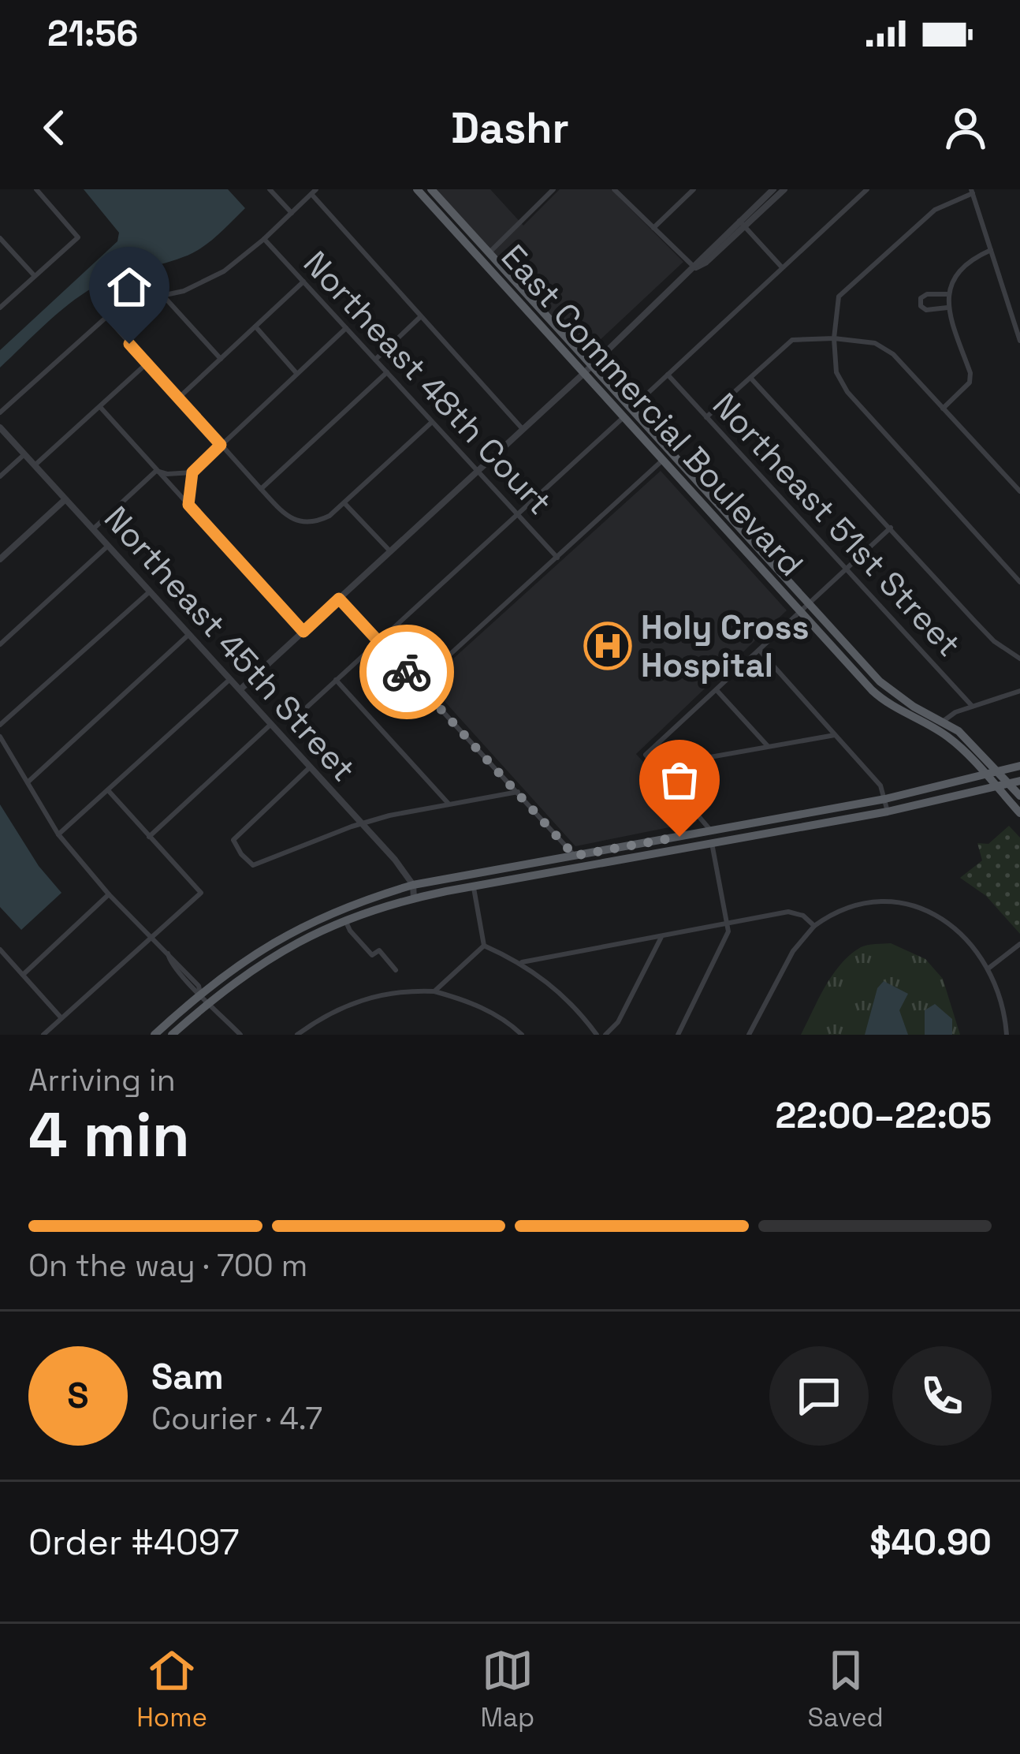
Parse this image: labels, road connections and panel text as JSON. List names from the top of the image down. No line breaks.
{"streets":{"main road":["East Commercial Boulevard"],"street":["Northeast 48th Court","Northeast 51st Street","Northeast 45th Street"]},"places":{"hospital":["Holy Cross Hospital"]},"page":{"status":"21:56","header":"Dashr","heading":["4 min","Arriving in","22:00–22:05"],"panel":["Sam","Courier · 4.7","Order #4097","$40.90"],"bar":"On the way · 700 m","round":"S","tabs":["Home","Map","Saved"]}}
